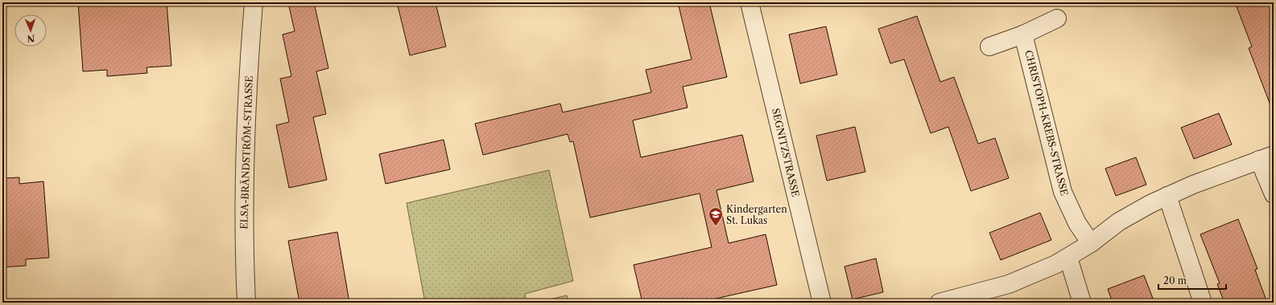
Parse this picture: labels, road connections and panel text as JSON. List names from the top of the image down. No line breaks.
{"streets":{"street":["CHRISTOPH-KREBS-STRASSE","ELSA-BRÄNDSTRÖM-STRASSE","SEGNITZSTRASSE"]},"places":{"school or university":["Kindergarten St. Lukas"]},"scale_bar":"20 m","north":"bottom"}
